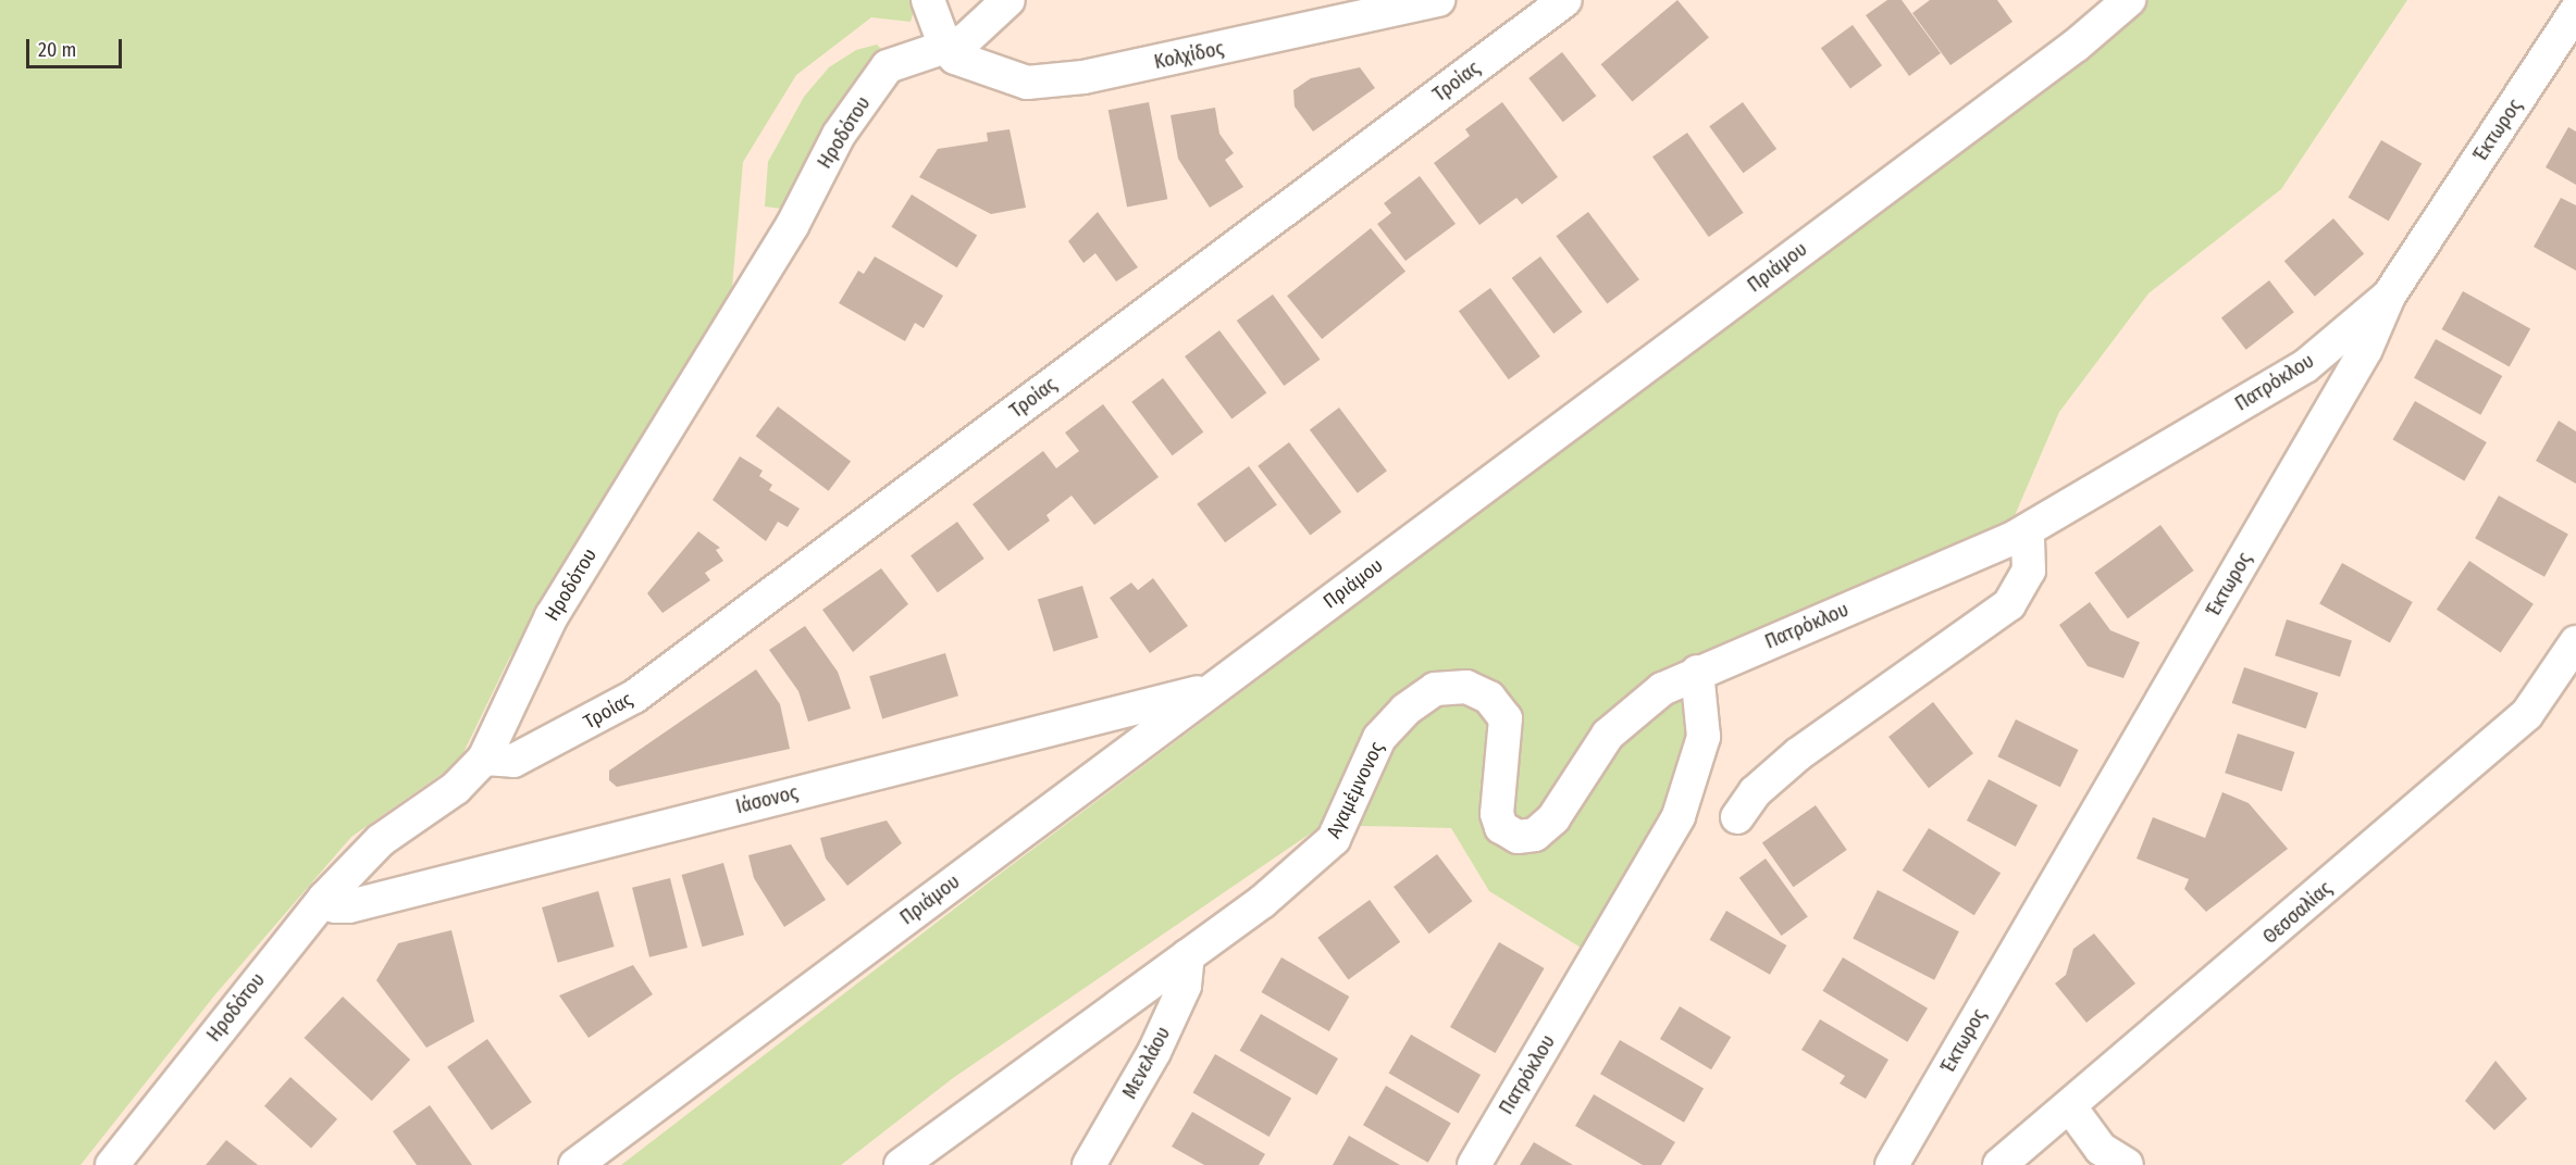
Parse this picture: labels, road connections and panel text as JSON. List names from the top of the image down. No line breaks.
{"streets":{"street":["Κολχίδος","Τροίας","Έκτωρος","Ηροδότου","Πριάμου","Πατρόκλου","Αγαμέμνονος","Ιάσονος","Θεσσαλίας","Μενελάου"]},"crossings":[["Κολχίδος","Ηροδότου"],["Τροίας","Ηροδότου"],["Έκτωρος","Πατρόκλου"],["Ηροδότου","Ιάσονος"],["Πριάμου","Ιάσονος"],["Πατρόκλου","Αγαμέμνονος"],["Αγαμέμνονος","Μενελάου"]],"scale_bar":"20 m"}
